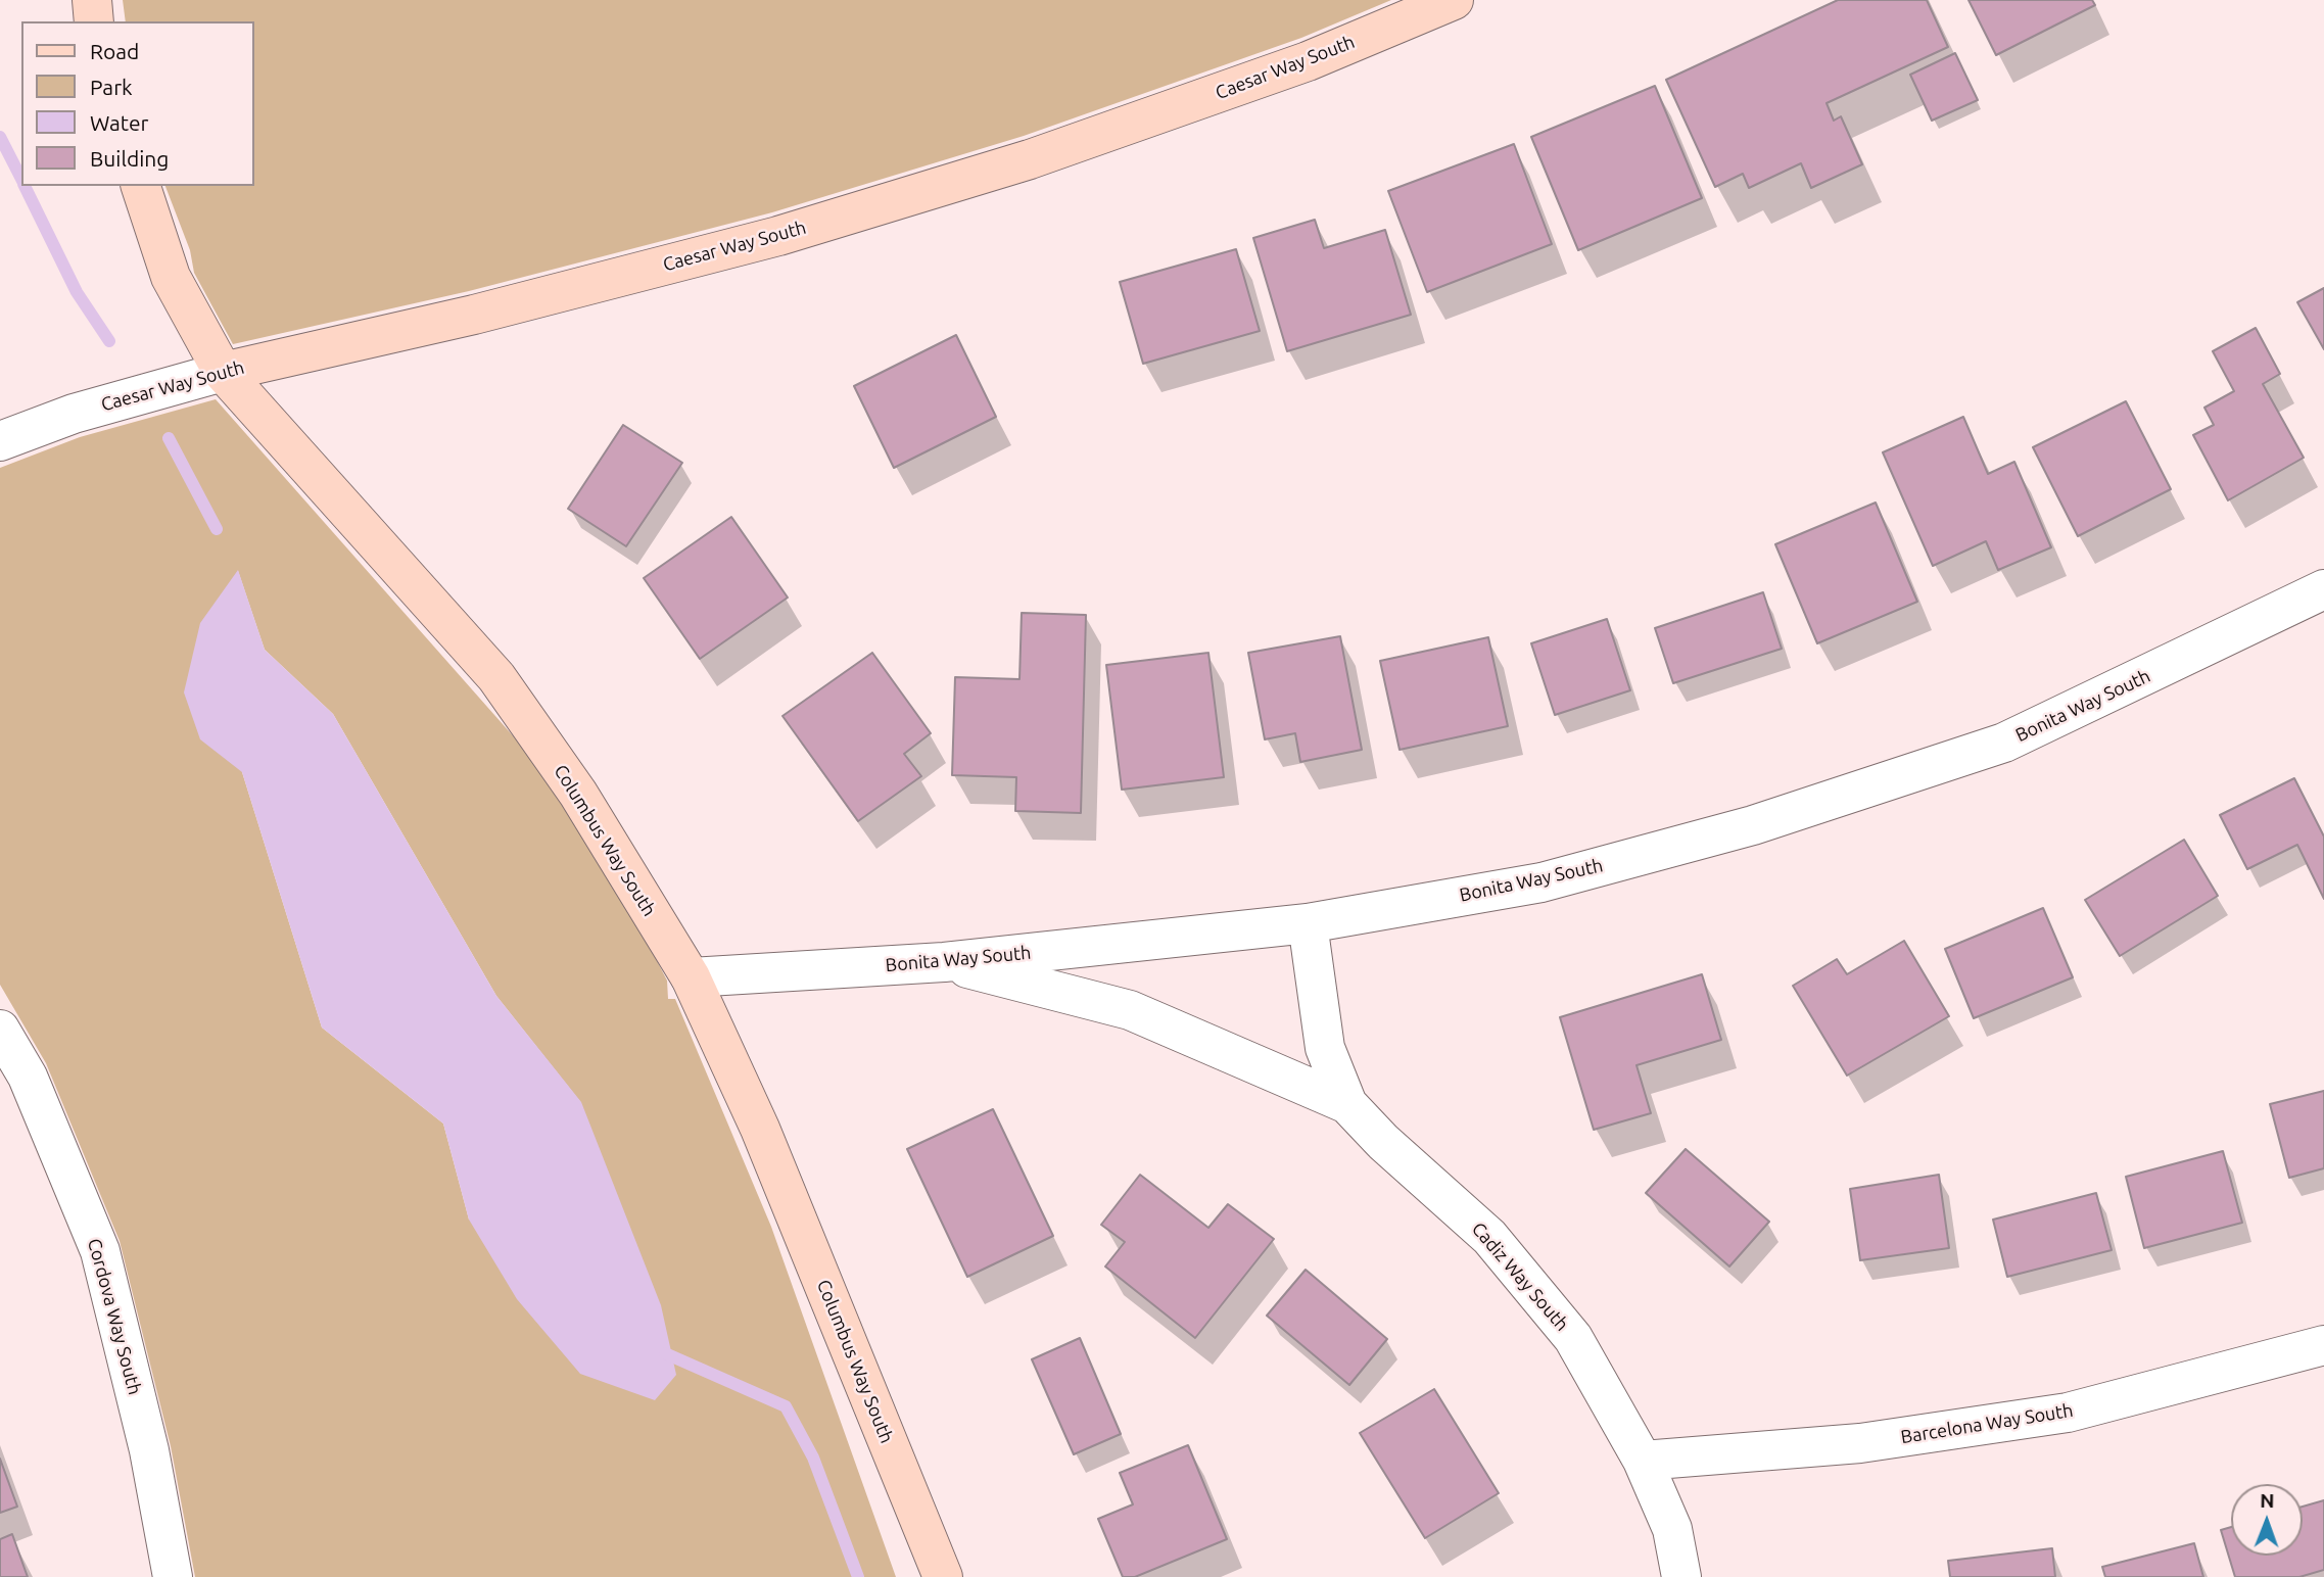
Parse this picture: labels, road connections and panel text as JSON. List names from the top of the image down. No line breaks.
{"streets":{"street":["Caesar Way South","Bonita Way South","Columbus Way South","Cadiz Way South","Cordova Way South","Barcelona Way South"]},"crossings":[["Caesar Way South","Columbus Way South"],["Bonita Way South","Columbus Way South"],["Bonita Way South","Cadiz Way South"],["Cadiz Way South","Barcelona Way South"]],"legend":["Road","Park","Water","Building"],"north":"top"}
